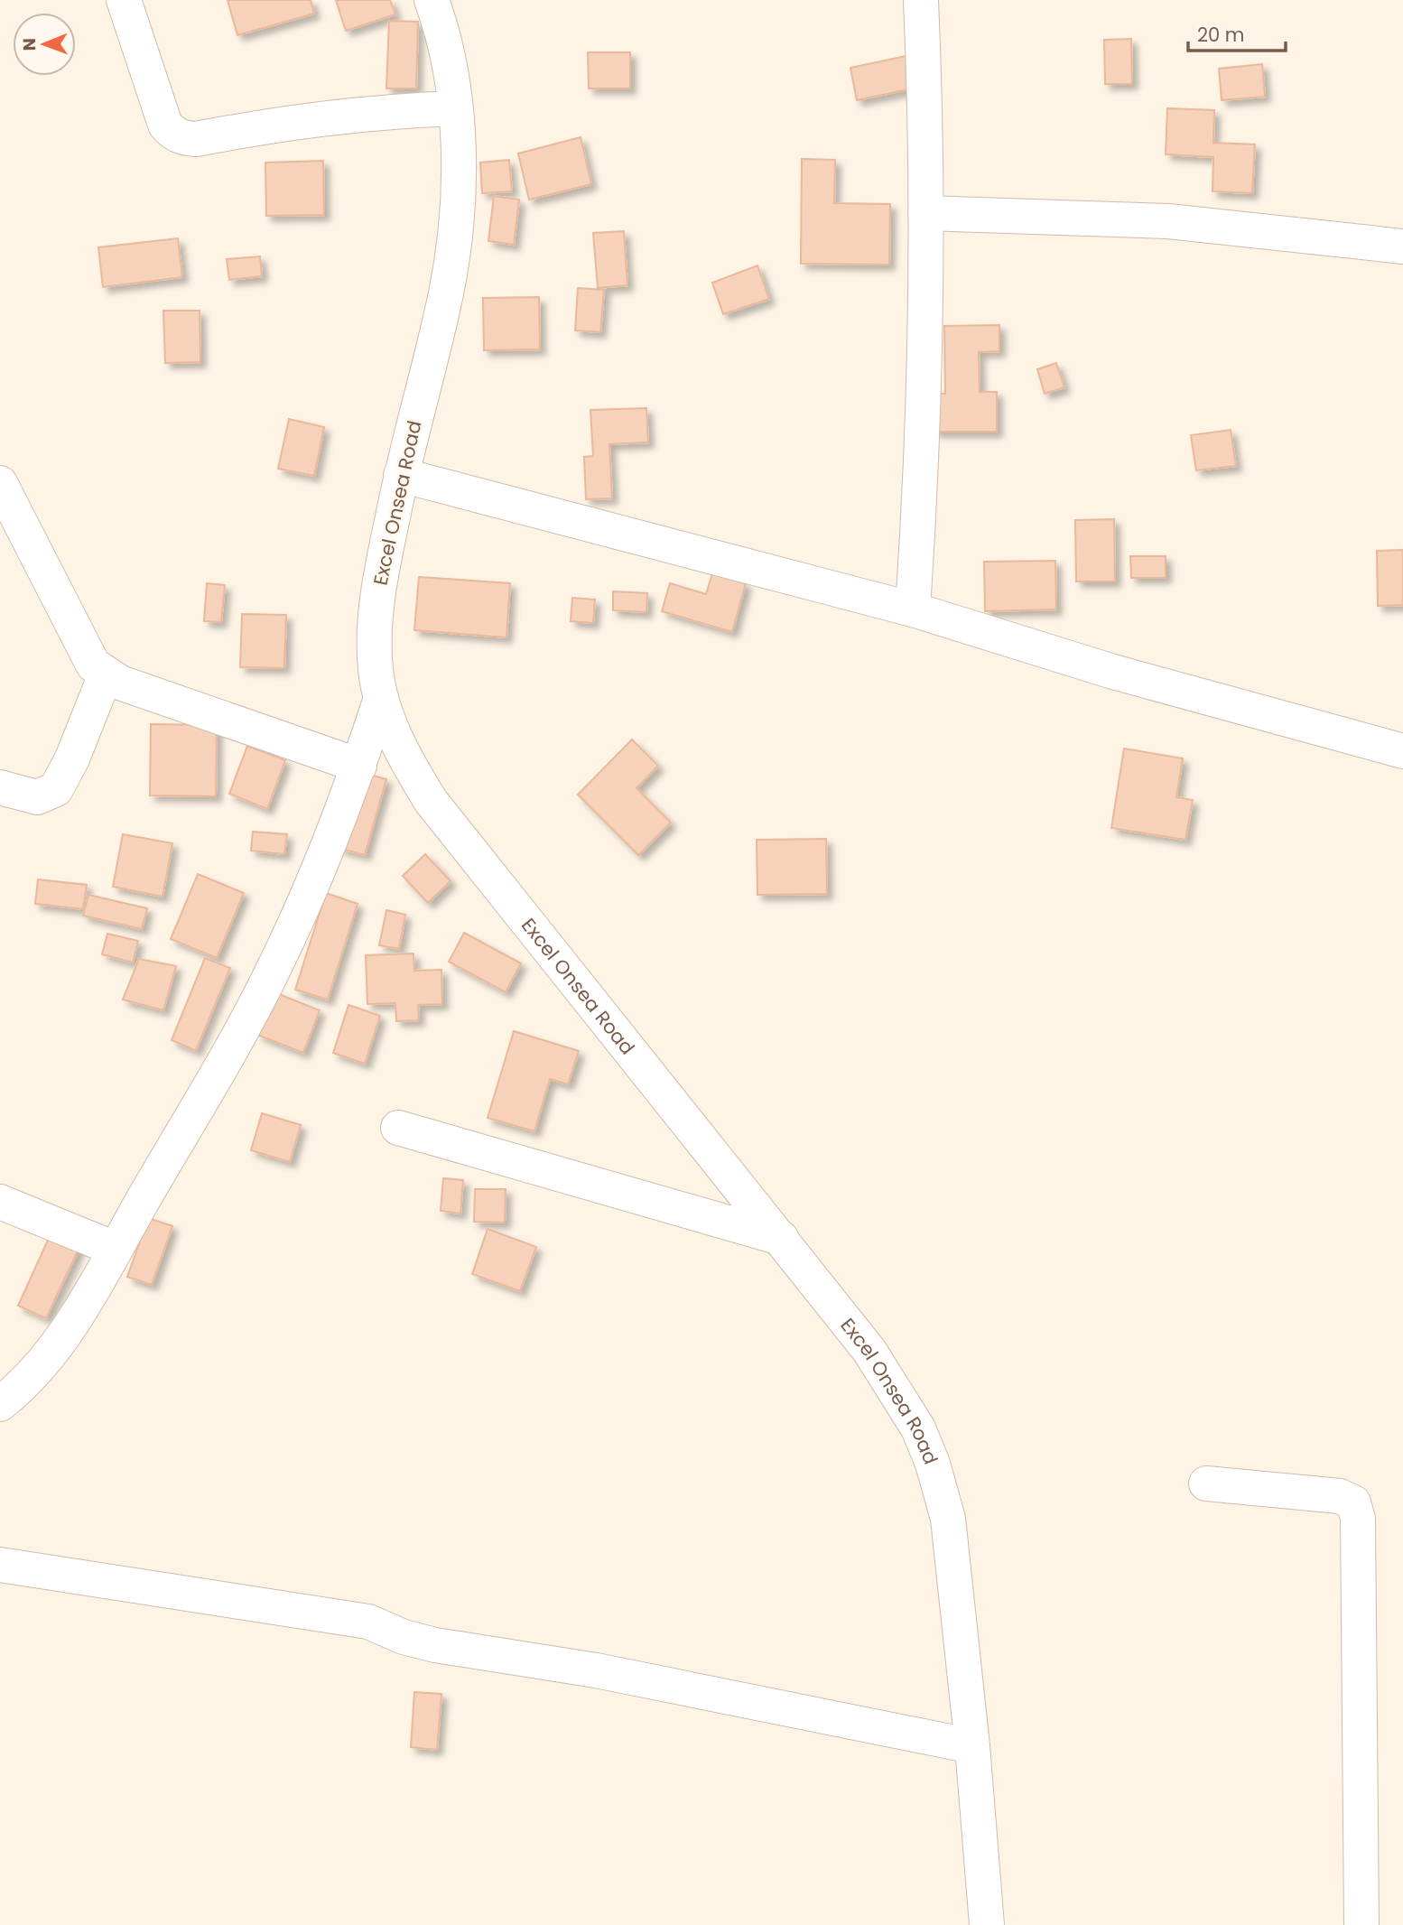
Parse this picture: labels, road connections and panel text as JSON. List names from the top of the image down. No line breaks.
{"streets":{"street":["Excel Onsea Road"]},"scale_bar":"20 m","north":"left"}
